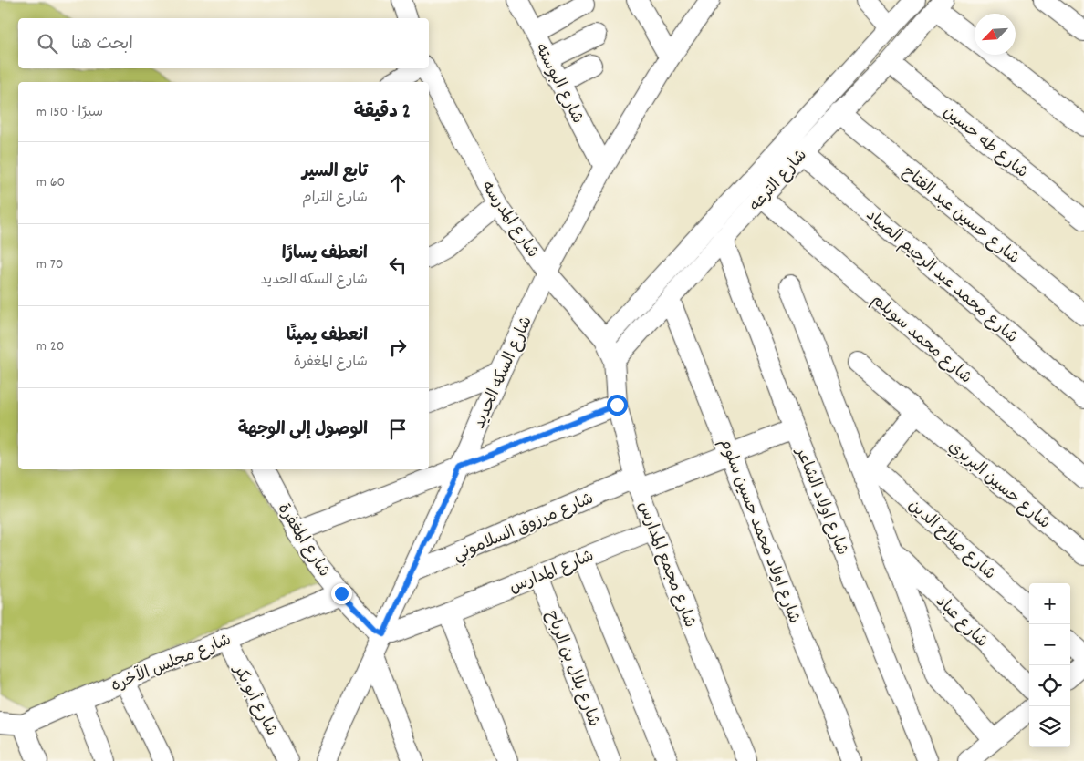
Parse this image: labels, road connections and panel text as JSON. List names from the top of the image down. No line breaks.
{"streets":{"street":["شارع البوسته","شارع طه حسين","شارع الترعه","شارع حسين عبد الفتاح","شارع المدرسه","شارع محمد عبد الرحيم الصياد","شارع محمد سويلم","شارع السكه الحديد","شارع حسين البربري","شارع اولاد الشاعر","شارع مرزوق السلاموني","شارع اولاد محمد حسين سلوم","شارع صلاح الدين","شارع المغفرة","شارع مجمع المدارس","شارع المدارس","شارع عباد","شارع مجلس الآخره","شارع بلال بن الرباح","شارع أبو بكر"]},"crossings":[["شارع البوسته","شارع السكه الحديد"],["شارع طه حسين","شارع الترعه"],["شارع الترعه","شارع حسين عبد الفتاح"],["شارع الترعه","شارع المدرسه"],["شارع الترعه","شارع محمد عبد الرحيم الصياد"],["شارع الترعه","شارع محمد سويلم"],["شارع الترعه","شارع اولاد الشاعر"],["شارع الترعه","شارع اولاد محمد حسين سلوم"],["شارع الترعه","شارع مجمع المدارس"],["شارع المدرسه","شارع السكه الحديد"],["شارع المدرسه","شارع مجمع المدارس"],["شارع السكه الحديد","شارع مرزوق السلاموني"],["شارع السكه الحديد","شارع المغفرة"],["شارع اولاد الشاعر","شارع مرزوق السلاموني"],["شارع مرزوق السلاموني","شارع اولاد محمد حسين سلوم"],["شارع مرزوق السلاموني","شارع مجمع المدارس"],["شارع المغفرة","شارع مجلس الآخره"],["شارع مجمع المدارس","شارع المدارس"],["شارع المدارس","شارع بلال بن الرباح"],["شارع مجلس الآخره","شارع أبو بكر"]],"north":"bottom left","page":{"search":"ابحث هنا","heading":["2 دقيقة","سيرًا · 150 m"],"list":[["تابع السير","شارع الترام","60 m"],["انعطف يسارًا","شارع السكه الحديد","70 m"],["انعطف يمينًا","شارع المغفرة","20 m"],"الوصول إلى الوجهة"],"map_buttons":["+","−"]}}
